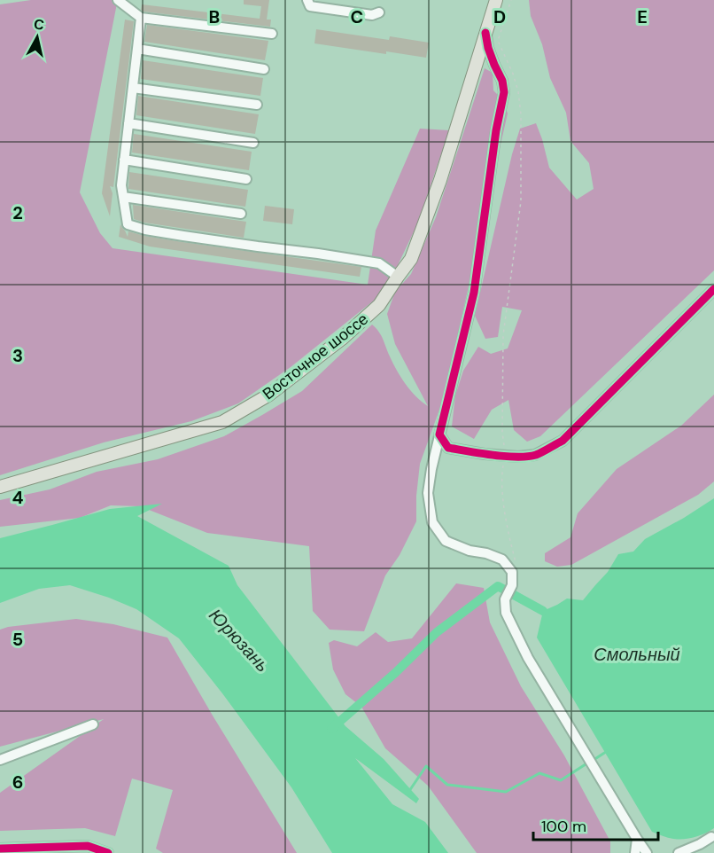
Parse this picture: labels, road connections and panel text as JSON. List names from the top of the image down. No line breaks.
{"streets":{"main road":["Восточное шоссе"]},"water":["Юрюзань","Смольный"],"scale_bar":"100 m","north":"top","grid":{"columns":["B","C","D","E"],"rows":["2","3","4","5","6"]}}
